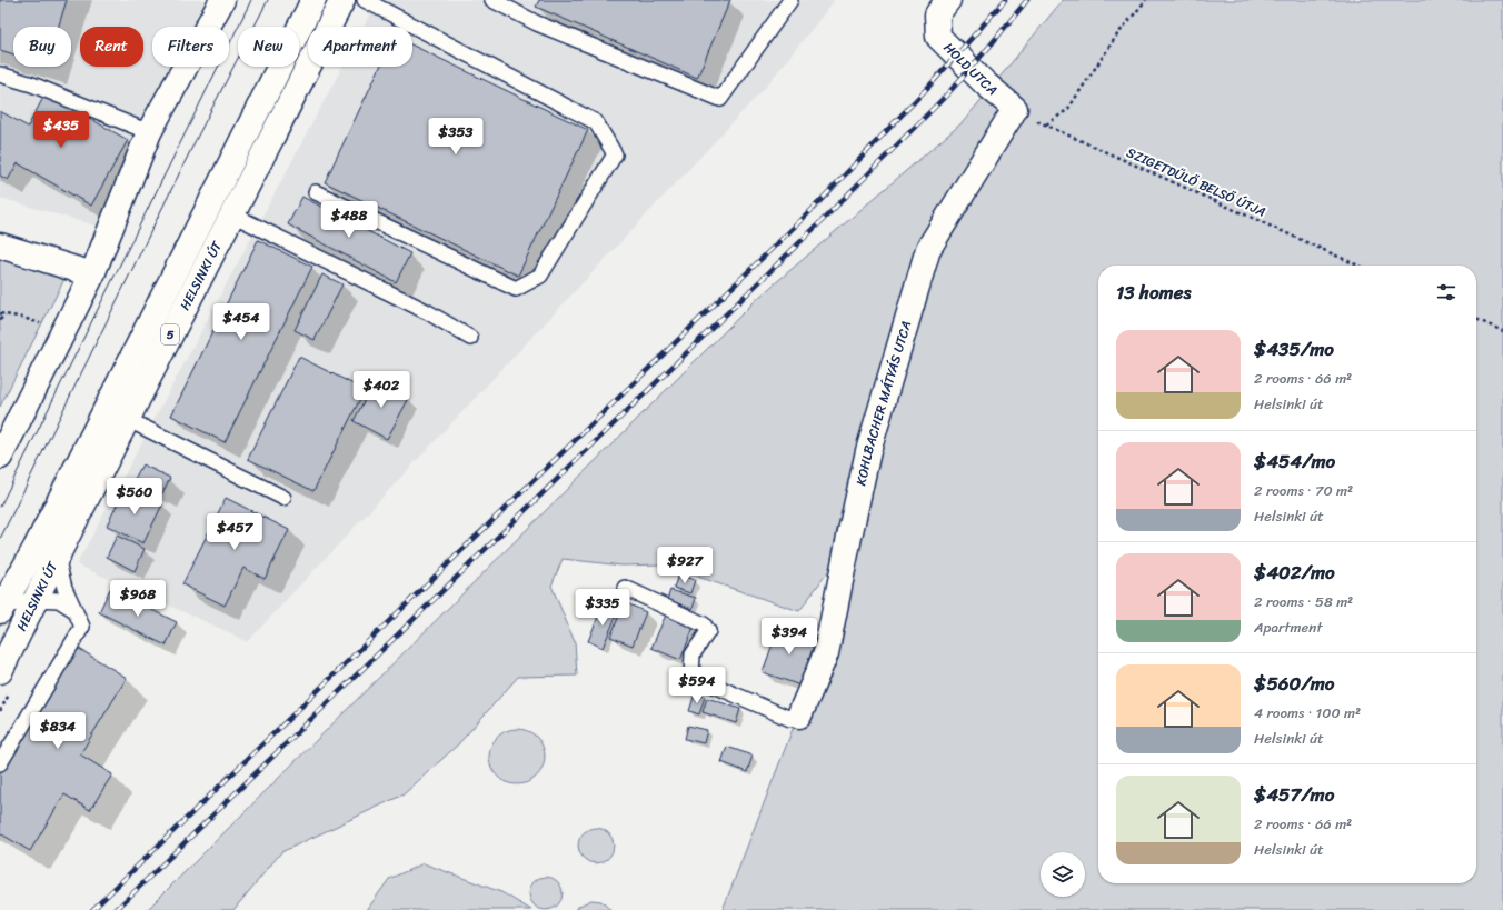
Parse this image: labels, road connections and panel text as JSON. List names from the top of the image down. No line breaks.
{"streets":{"main road":["HOLD UTCA","HELSINKI ÚT","5","KOHLBACHER MÁTYÁS UTCA"],"path":["SZIGETDŰLŐ BELSŐ ÚTJA"]},"crossings":[["HOLD UTCA","SZIGETDŰLŐ BELSŐ ÚTJA"],["HOLD UTCA","KOHLBACHER MÁTYÁS UTCA"],["SZIGETDŰLŐ BELSŐ ÚTJA","KOHLBACHER MÁTYÁS UTCA"]],"page":{"chip":["Buy","Rent","Filters","New","Apartment"],"price":["$435","$353","$488","$454","$402","$560","$457","$927","$968","$335","$394","$594","$834"],"heading":"13 homes","list":[{"name":"$435/mo","note":"2 rooms · 66 m² · Helsinki út"},{"name":"$454/mo","note":"2 rooms · 70 m² · Helsinki út"},{"name":"$402/mo","note":"2 rooms · 58 m² · Apartment"},{"name":"$560/mo","note":"4 rooms · 100 m² · Helsinki út"},{"name":"$457/mo","note":"2 rooms · 66 m² · Helsinki út"}]}}
